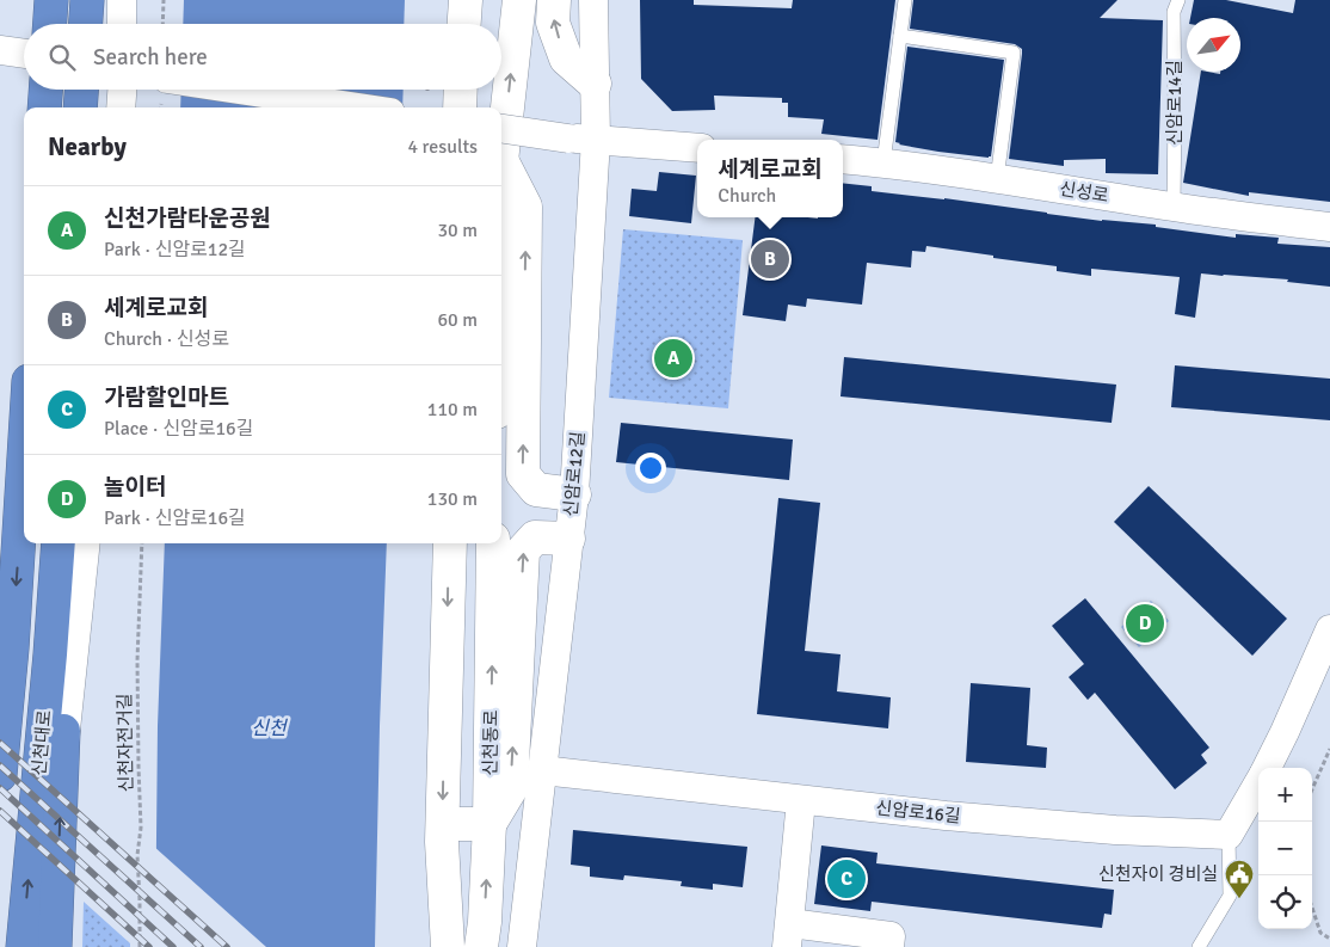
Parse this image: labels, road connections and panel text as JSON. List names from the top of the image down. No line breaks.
{"streets":{"highway":["신천대로"],"main road":["신천동로"],"street":["신성로","신암로12길","신암로16길"],"lane":["신암로14길"],"path":["신천자전거길"]},"crossings":[["신암로14길","신성로"],["신암로12길","신암로16길"]],"water":["신천"],"places":{"public building":["신천자이 경비실"]},"north":"top right","page":{"search":"Search here","heading":["Nearby","4 results"],"popup":["세계로교회","Church"],"list":[{"mark":"A","name":"신천가람타운공원","note":"Park · 신암로12길","value":"30 m"},{"mark":"B","name":"세계로교회","note":"Church · 신성로","value":"60 m"},{"mark":"C","name":"가람할인마트","note":"Place · 신암로16길","value":"110 m"},{"mark":"D","name":"놀이터","note":"Park · 신암로16길","value":"130 m"}],"pins":["B","A","D","C"],"map_buttons":["+","−"]}}
